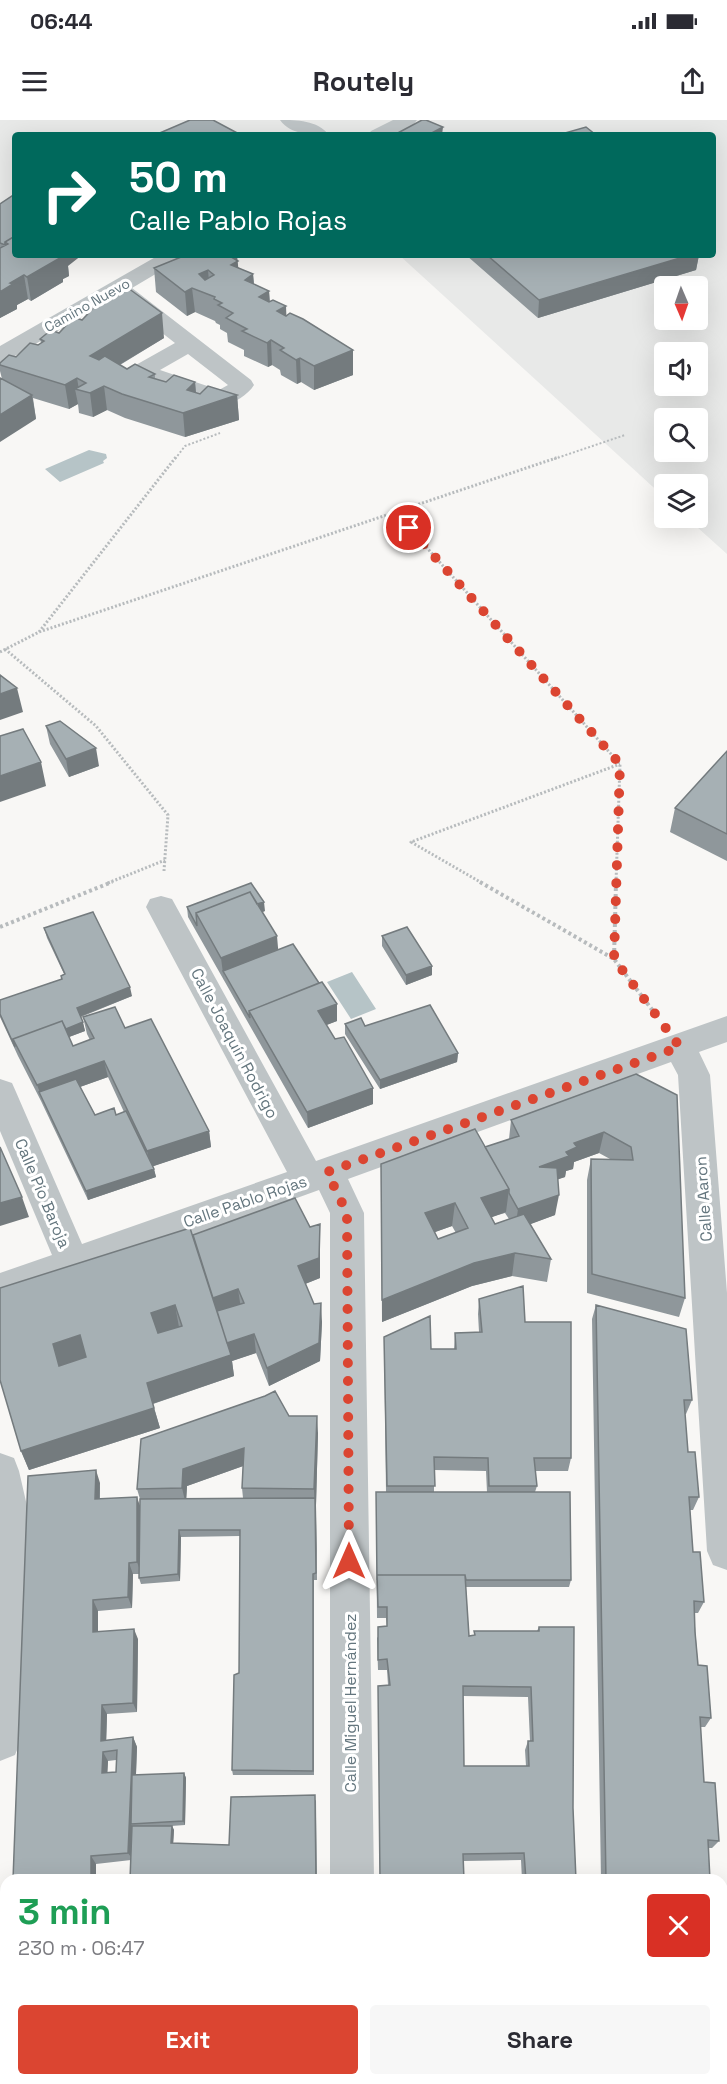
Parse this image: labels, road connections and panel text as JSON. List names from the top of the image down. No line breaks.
{"streets":{"street":["Camino Nuevo","Calle Joaquín Rodrigo","Calle Pío Baroja","Calle Aaron","Calle Pablo Rojas","Calle Miguel Hernández"]},"crossings":[["Calle Joaquín Rodrigo","Calle Pablo Rojas"],["Calle Joaquín Rodrigo","Calle Miguel Hernández"],["Calle Pío Baroja","Calle Pablo Rojas"],["Calle Aaron","Calle Pablo Rojas"],["Calle Pablo Rojas","Calle Miguel Hernández"]],"north":"bottom","page":{"status":"06:44","header":"Routely","turn":["50 m","Calle Pablo Rojas"],"heading":["3 min","230 m · 06:47"],"buttons":["Exit","Share"]}}
